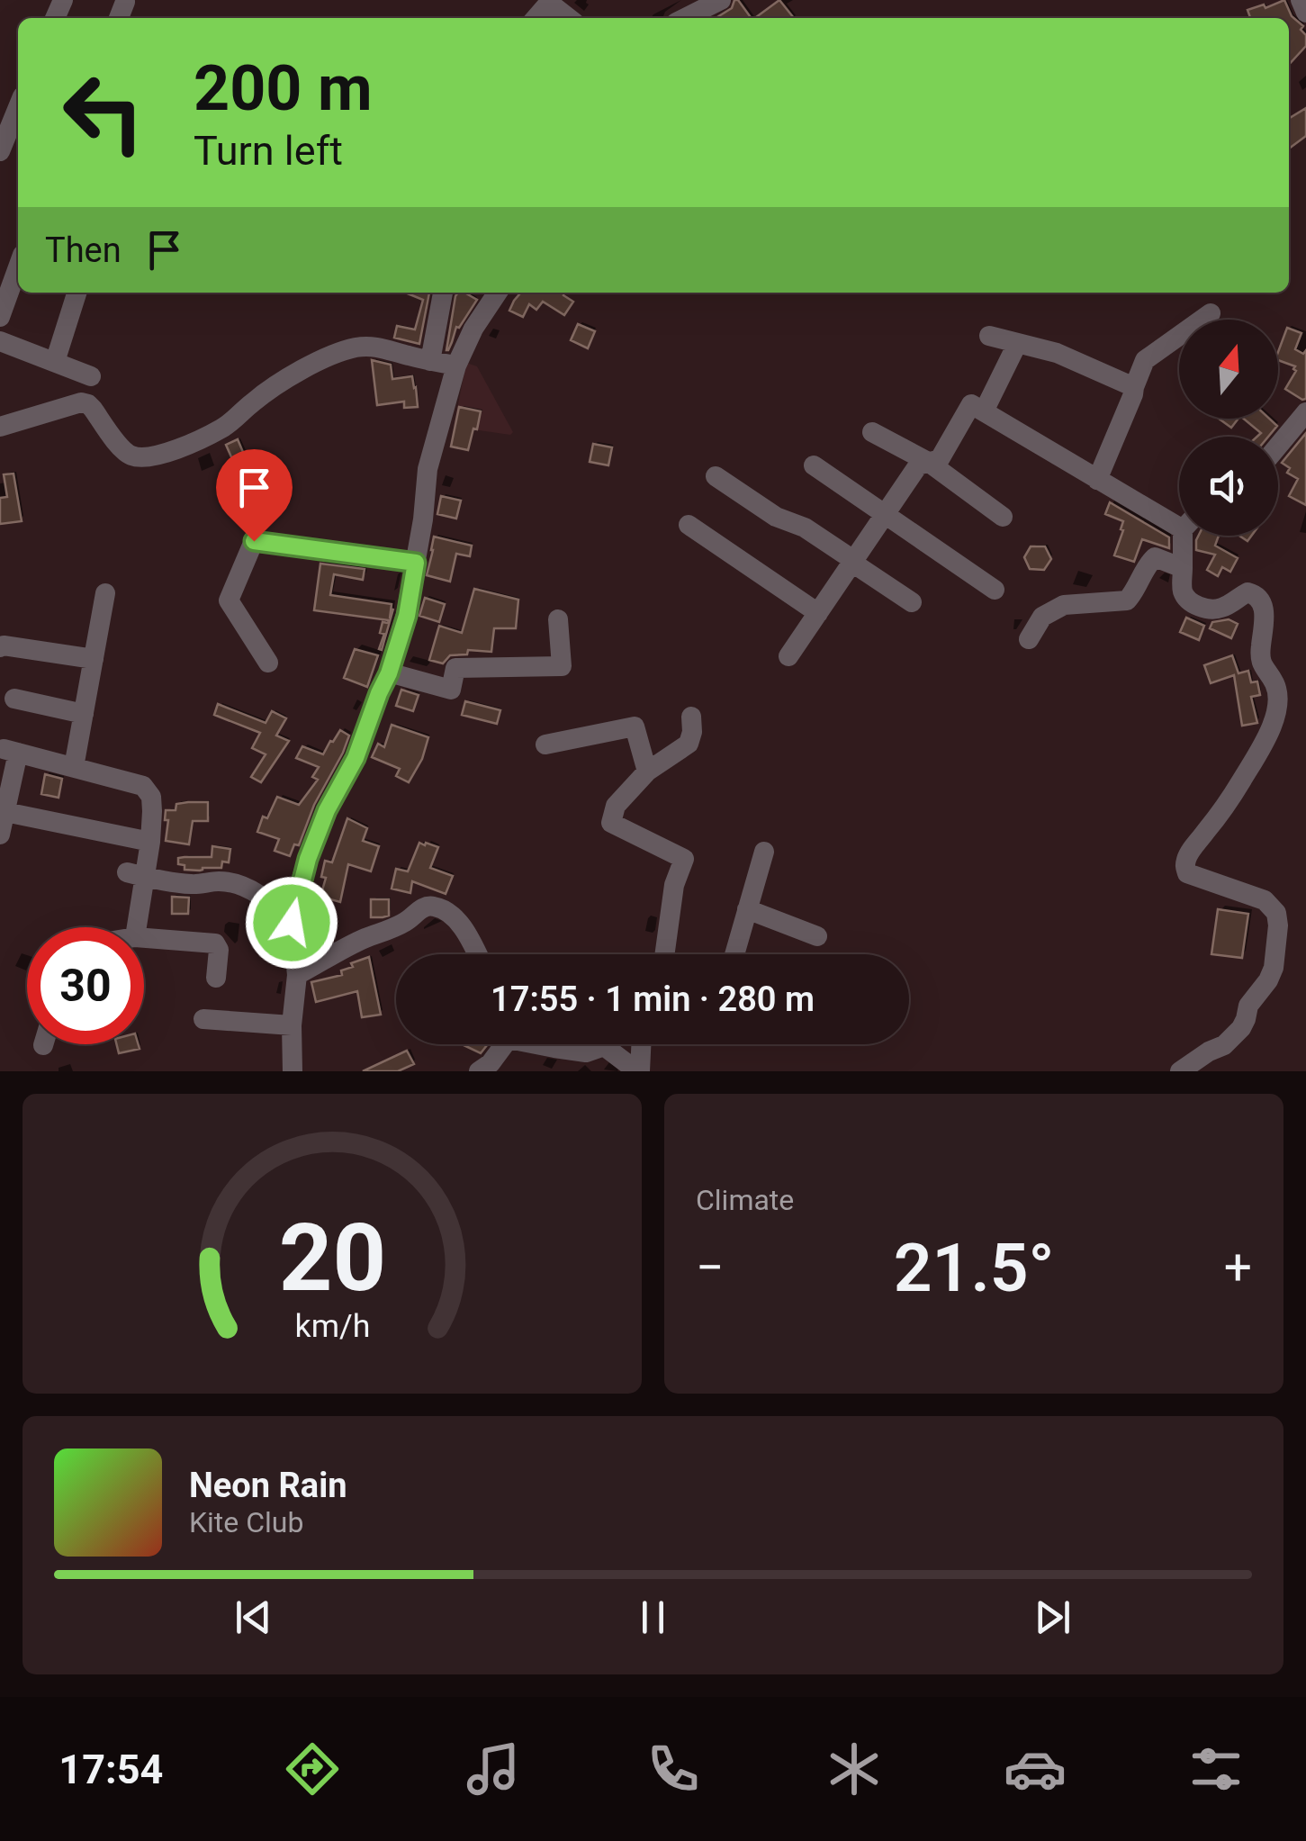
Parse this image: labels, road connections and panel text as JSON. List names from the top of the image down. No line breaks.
{"north":"top","page":{"turn":["200 m","Turn left"],"then":"Then","limit":"30","trip":"17:55 · 1 min · 280 m","tile":"Climate","heat":["−","21.5°","+"],"song":["Neon Rain","Kite Club"],"tabs":"17:54","gauge":["20","km/h"]}}
